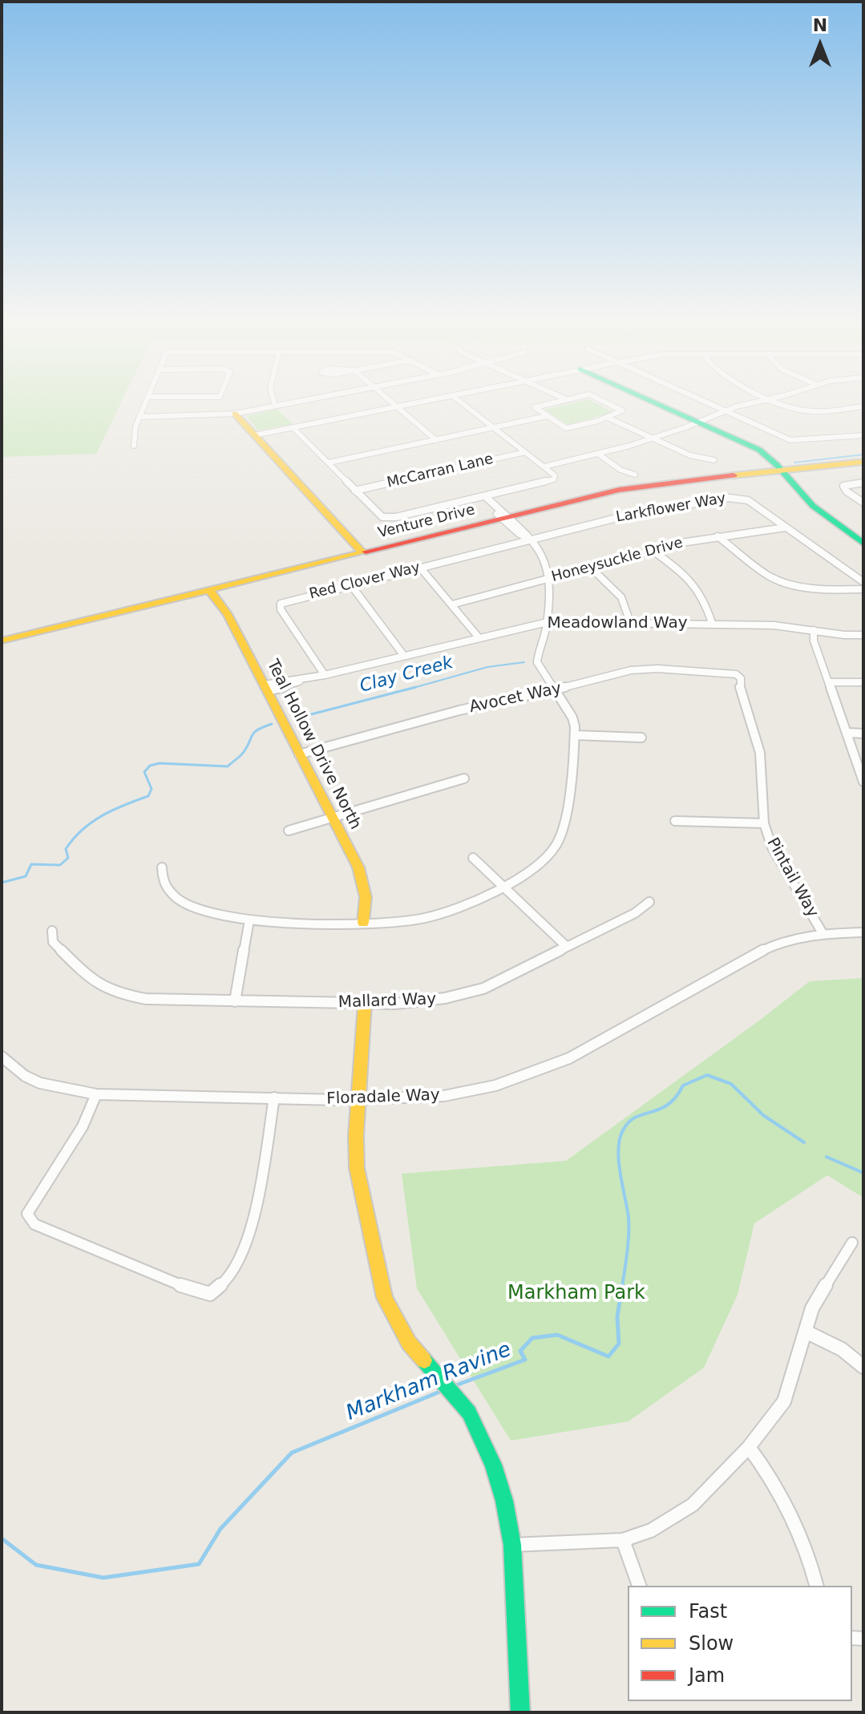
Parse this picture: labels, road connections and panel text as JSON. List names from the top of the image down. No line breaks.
{"streets":{"street":["McCarran Lane","Larkflower Way","Venture Drive","Honeysuckle Drive","Red Clover Way","Meadowland Way","Avocet Way","Teal Hollow Drive North","Pintail Way","Mallard Way","Floradale Way"]},"crossings":[["Larkflower Way","Honeysuckle Drive"],["Larkflower Way","Red Clover Way"],["Venture Drive","Teal Hollow Drive North"],["Red Clover Way","Meadowland Way"],["Meadowland Way","Teal Hollow Drive North"],["Avocet Way","Teal Hollow Drive North"],["Avocet Way","Pintail Way"],["Pintail Way","Floradale Way"]],"water":["Clay Creek","Markham Ravine"],"parks":["Markham Park"],"legend":["Fast","Slow","Jam"],"north":"top"}
